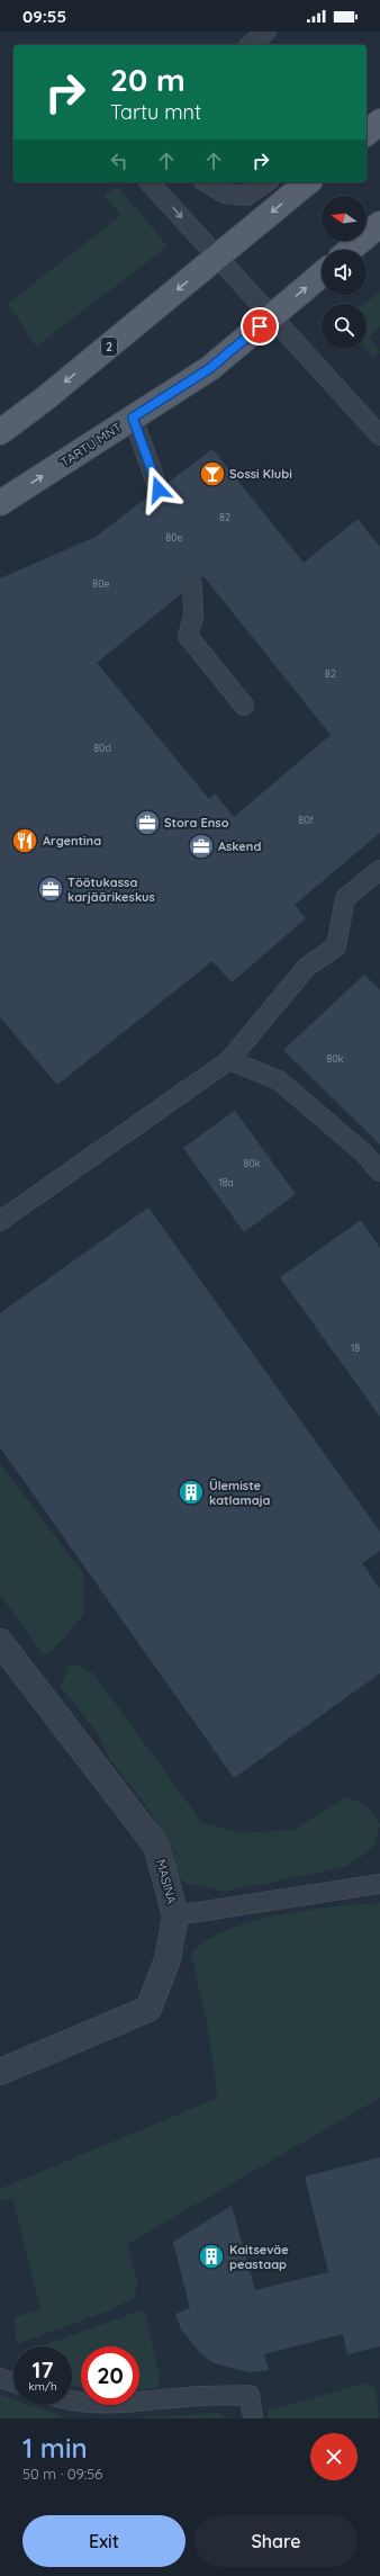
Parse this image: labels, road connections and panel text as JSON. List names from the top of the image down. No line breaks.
{"streets":{"main road":["2","TARTU MNT"],"street":["MASINA"]},"places":{"bar":["Sossi Klubi"],"office":["Stora Enso","Askend","Töötukassa karjäärikeskus"],"restaurant":["Argentina"],"building":["Ülemiste katlamaja","Kaitseväe peastaap"]},"house_numbers":["82","80e","80e","82","80d","80f","80k","80k","18a","18"],"north":"left","page":{"status":"09:55","turn":["20 m","Tartu mnt"],"speed":"17 km/h","limit":"20","heading":["1 min","50 m · 09:56"],"buttons":["Exit","Share"]}}
